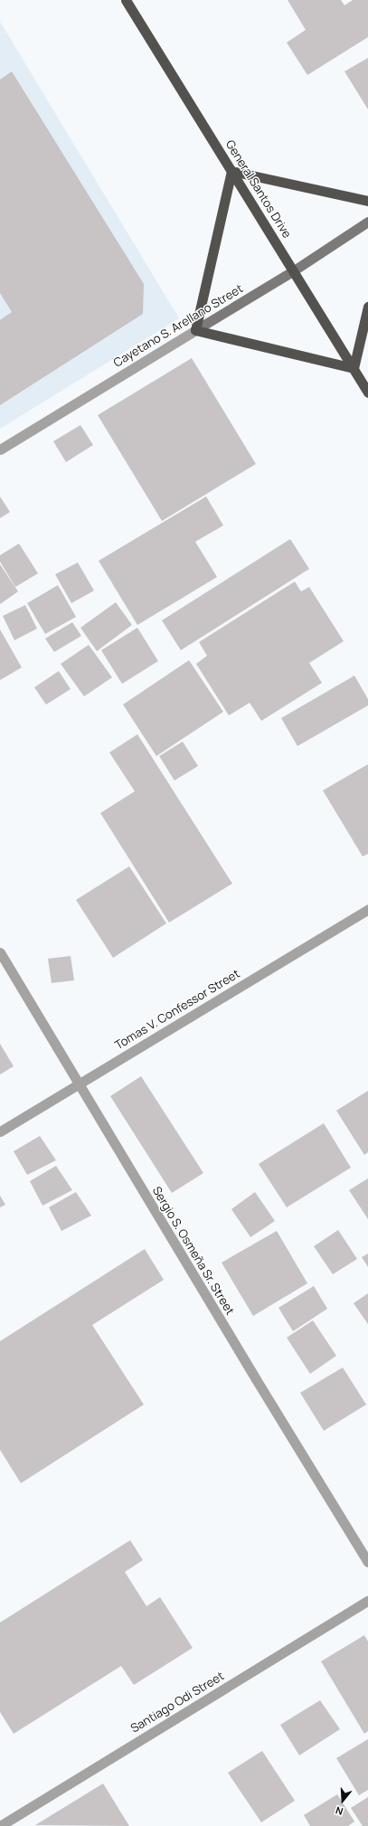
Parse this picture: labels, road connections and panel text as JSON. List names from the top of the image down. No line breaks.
{"streets":{"highway":["General Santos Drive"],"main road":["Cayetano S. Arellano Street"],"street":["Tomas V. Confessor Street","Sergio S. Osmeña Sr. Street","Santiago Odi Street"]},"crossings":[["General Santos Drive","Cayetano S. Arellano Street"],["Tomas V. Confessor Street","Sergio S. Osmeña Sr. Street"]],"north":"bottom"}
